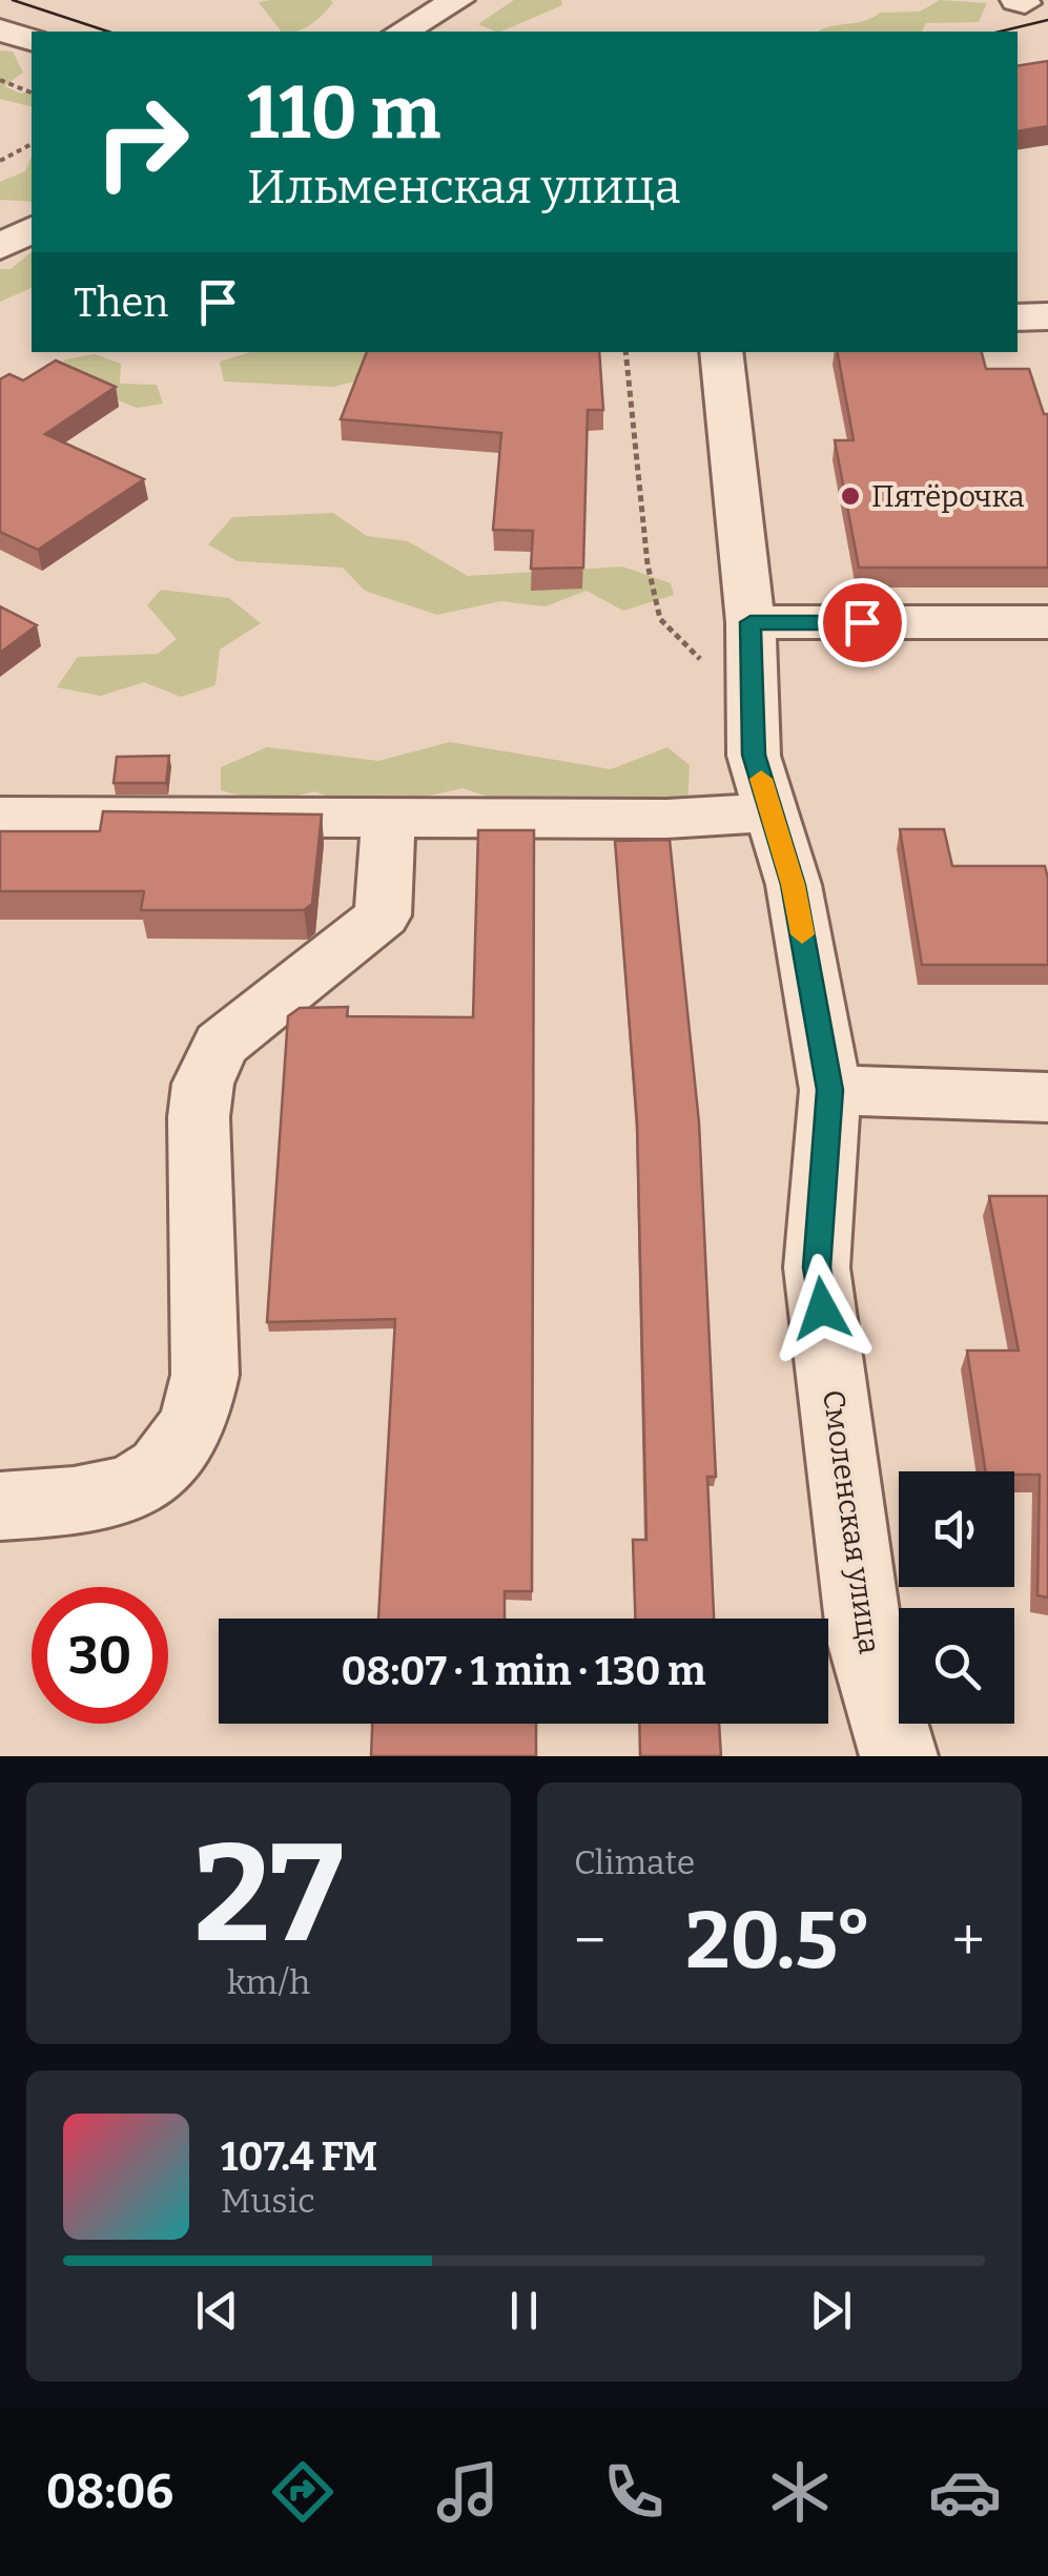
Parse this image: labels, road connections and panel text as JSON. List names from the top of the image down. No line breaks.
{"streets":{"street":["Смоленская улица"]},"places":["Пятёрочка"],"page":{"turn":["110 m","Ильменская улица"],"then":"Then","limit":"30","trip":"08:07 · 1 min · 130 m","tile":[["27","km/h"],"Climate"],"heat":["−","20.5°","+"],"song":["107.4 FM","Music"],"tabs":"08:06"}}
